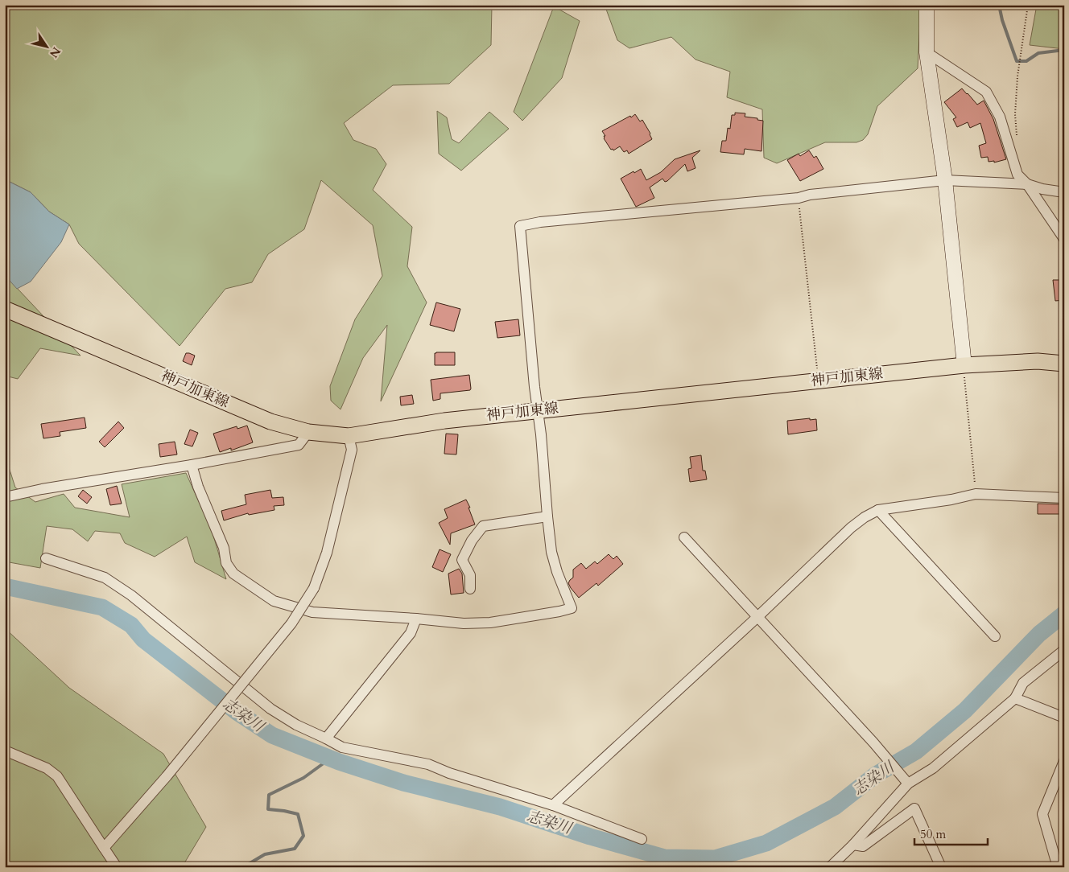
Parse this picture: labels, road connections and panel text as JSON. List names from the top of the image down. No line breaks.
{"streets":{"main road":["神戸加東線"]},"water":["志染川"],"scale_bar":"50 m","north":"bottom right"}
